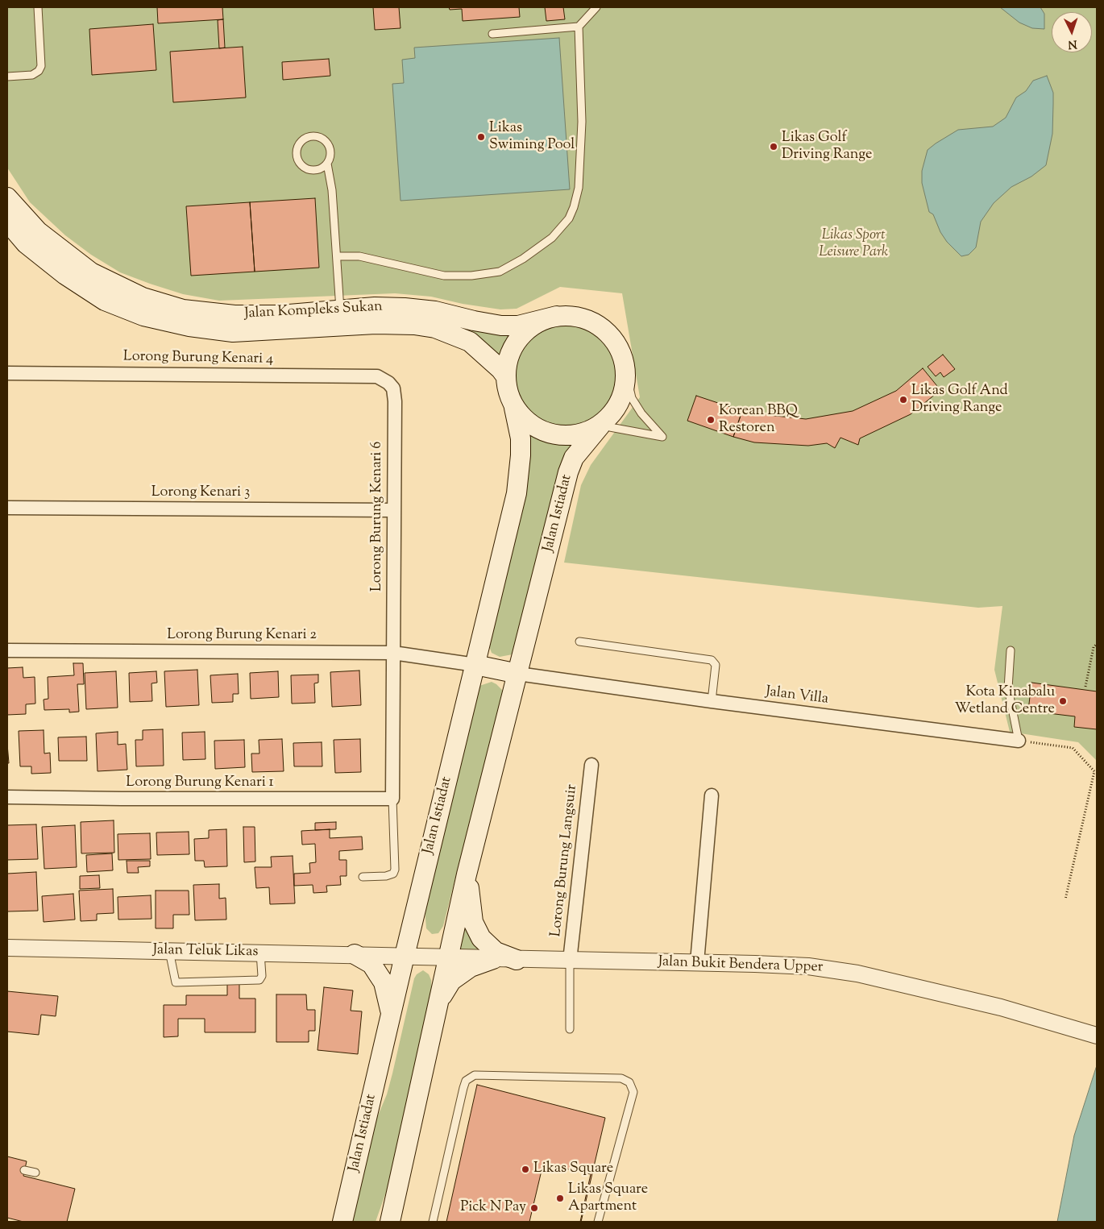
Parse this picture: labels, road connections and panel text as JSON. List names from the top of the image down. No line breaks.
{"streets":{"main road":["Jalan Kompleks Sukan","Jalan Istiadat"],"street":["Lorong Burung Kenari 4","Lorong Kenari 3","Lorong Burung Kenari 6","Lorong Burung Kenari 2","Jalan Villa","Lorong Burung Kenari 1","Lorong Burung Langsuir","Jalan Teluk Likas","Jalan Bukit Bendera Upper"]},"crossings":[["Jalan Kompleks Sukan","Jalan Istiadat"],["Lorong Burung Kenari 4","Lorong Burung Kenari 6"],["Lorong Kenari 3","Lorong Burung Kenari 6"],["Jalan Istiadat","Lorong Burung Kenari 2"],["Jalan Istiadat","Jalan Villa"],["Jalan Istiadat","Jalan Teluk Likas"],["Jalan Istiadat","Jalan Bukit Bendera Upper"],["Lorong Burung Kenari 6","Lorong Burung Kenari 2"],["Lorong Burung Kenari 6","Lorong Burung Kenari 1"],["Lorong Burung Langsuir","Jalan Bukit Bendera Upper"],["Jalan Teluk Likas","Jalan Bukit Bendera Upper"]],"parks":["Likas Sport Leisure Park"],"places":["Likas Swiming Pool","Likas Golf Driving Range","Likas Golf And Driving Range","Korean BBQ Restoren","Kota Kinabalu Wetland Centre","Likas Square","Likas Square Apartment","Pick N Pay"],"north":"bottom"}
